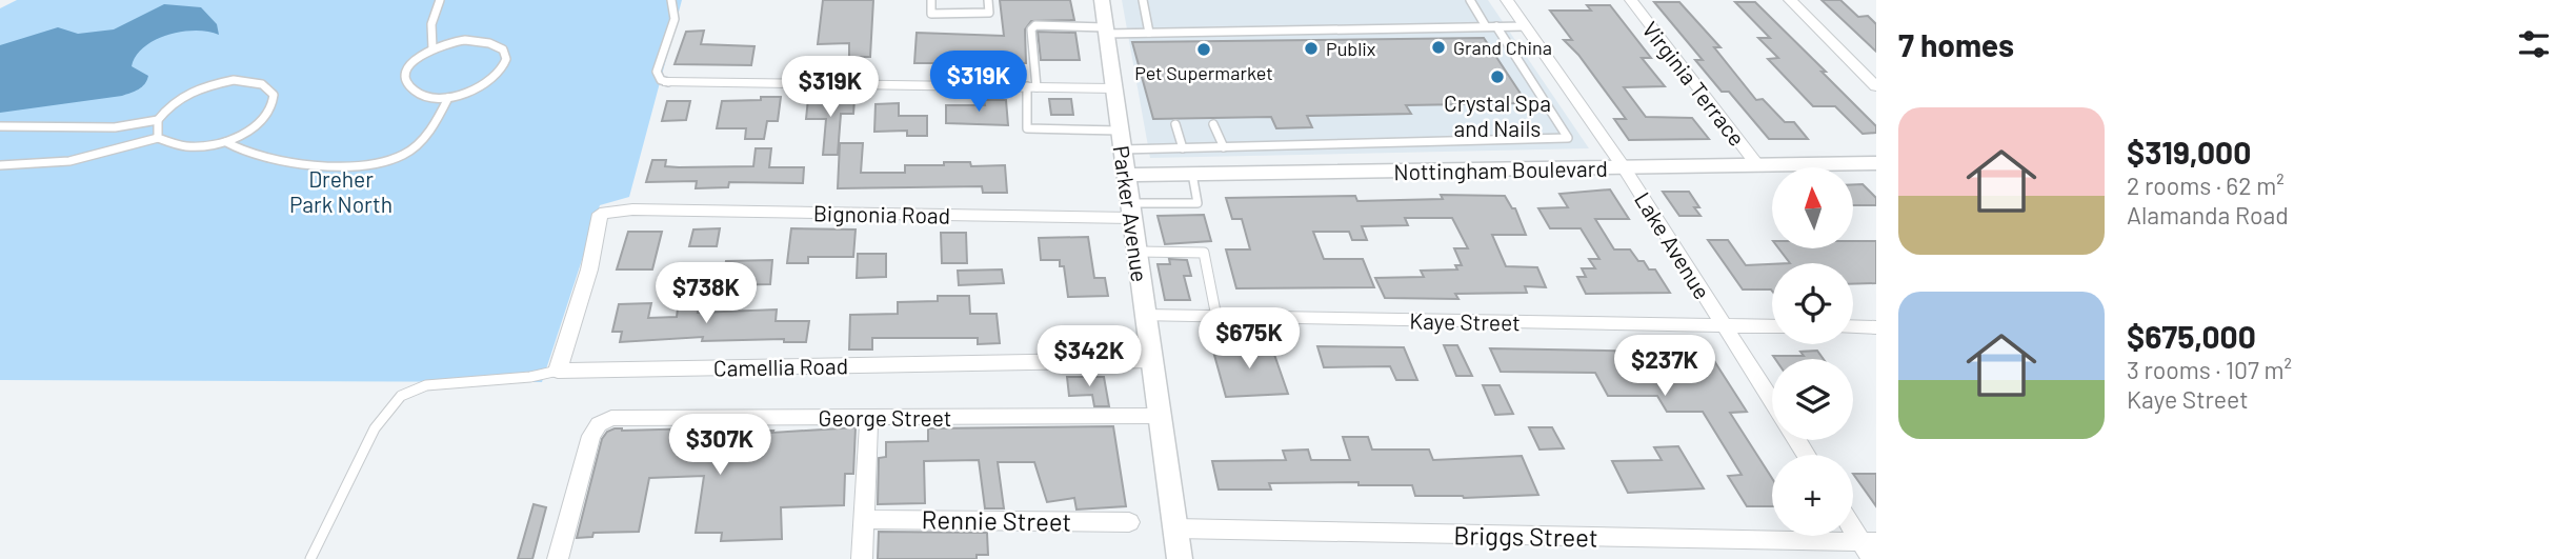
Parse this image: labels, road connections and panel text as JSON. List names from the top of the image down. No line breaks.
{"streets":{"street":["Virginia Terrace","Nottingham Boulevard","Bignonia Road","Parker Avenue","Lake Avenue","Kaye Street","Camellia Road","George Street","Rennie Street","Briggs Street"]},"crossings":[["Virginia Terrace","Nottingham Boulevard"],["Nottingham Boulevard","Parker Avenue"],["Nottingham Boulevard","Lake Avenue"],["Bignonia Road","Parker Avenue"],["Bignonia Road","Camellia Road"],["Parker Avenue","Kaye Street"],["Parker Avenue","Camellia Road"],["Parker Avenue","George Street"],["Parker Avenue","Briggs Street"],["Lake Avenue","Kaye Street"]],"parks":["Dreher Park North"],"places":["Grand China","Publix","Pet Supermarket","Crystal Spa and Nails"],"north":"top","page":{"heading":"7 homes","price":["$319K","$319K","$738K","$675K","$342K","$237K","$307K"],"list":[{"name":"$319,000","note":"2 rooms · 62 m² · Alamanda Road"},{"name":"$675,000","note":"3 rooms · 107 m² · Kaye Street"}],"map_buttons":"+"}}
